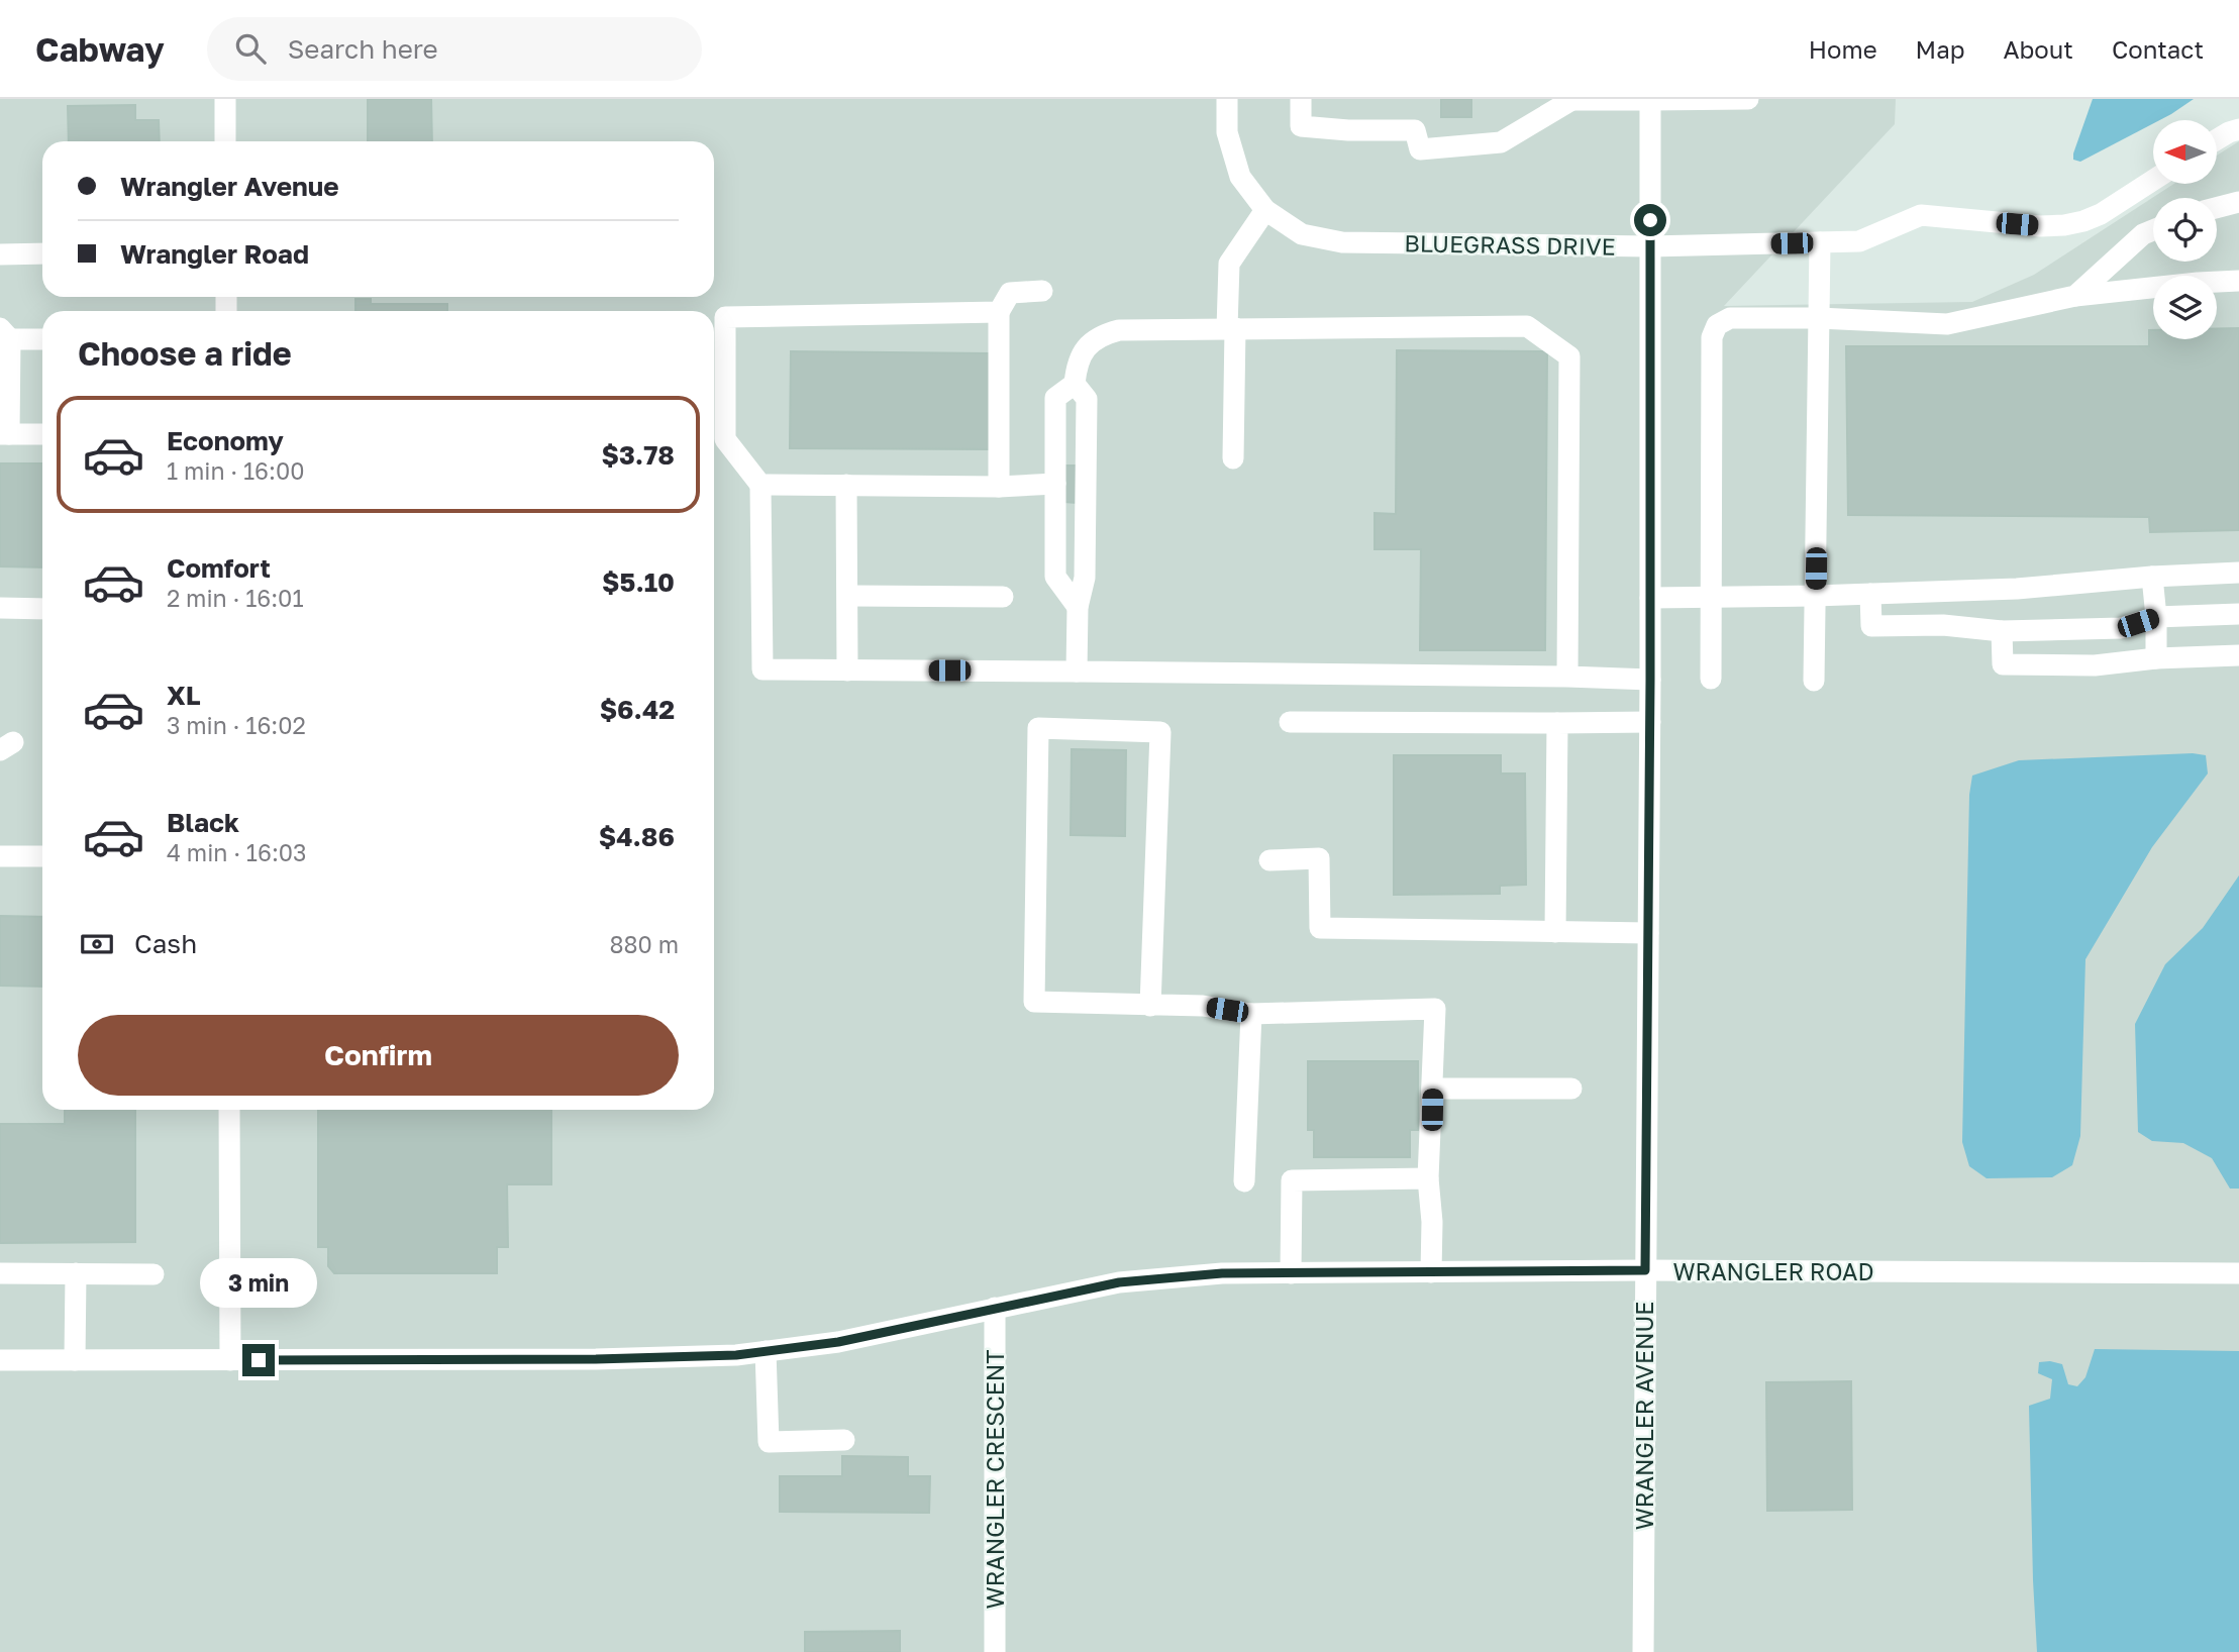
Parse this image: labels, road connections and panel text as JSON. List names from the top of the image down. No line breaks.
{"streets":{"street":["BLUEGRASS DRIVE","WRANGLER ROAD","WRANGLER AVENUE","WRANGLER CRESCENT"]},"crossings":[["BLUEGRASS DRIVE","WRANGLER AVENUE"],["WRANGLER ROAD","WRANGLER AVENUE"],["WRANGLER ROAD","WRANGLER CRESCENT"]],"north":"left","page":{"header":"Cabway","search":"Search here","nav":["Home","Map","About","Contact"],"banner":["Wrangler Avenue","Wrangler Road"],"heading":"Choose a ride","list":[{"name":"Economy","note":"1 min · 16:00","value":"$3.78"},{"name":"Comfort","note":"2 min · 16:01","value":"$5.10"},{"name":"XL","note":"3 min · 16:02","value":"$6.42"},{"name":"Black","note":"4 min · 16:03","value":"$4.86"}],"pay":["Cash","880 m"],"buttons":"Confirm","bubble":"3 min"}}
